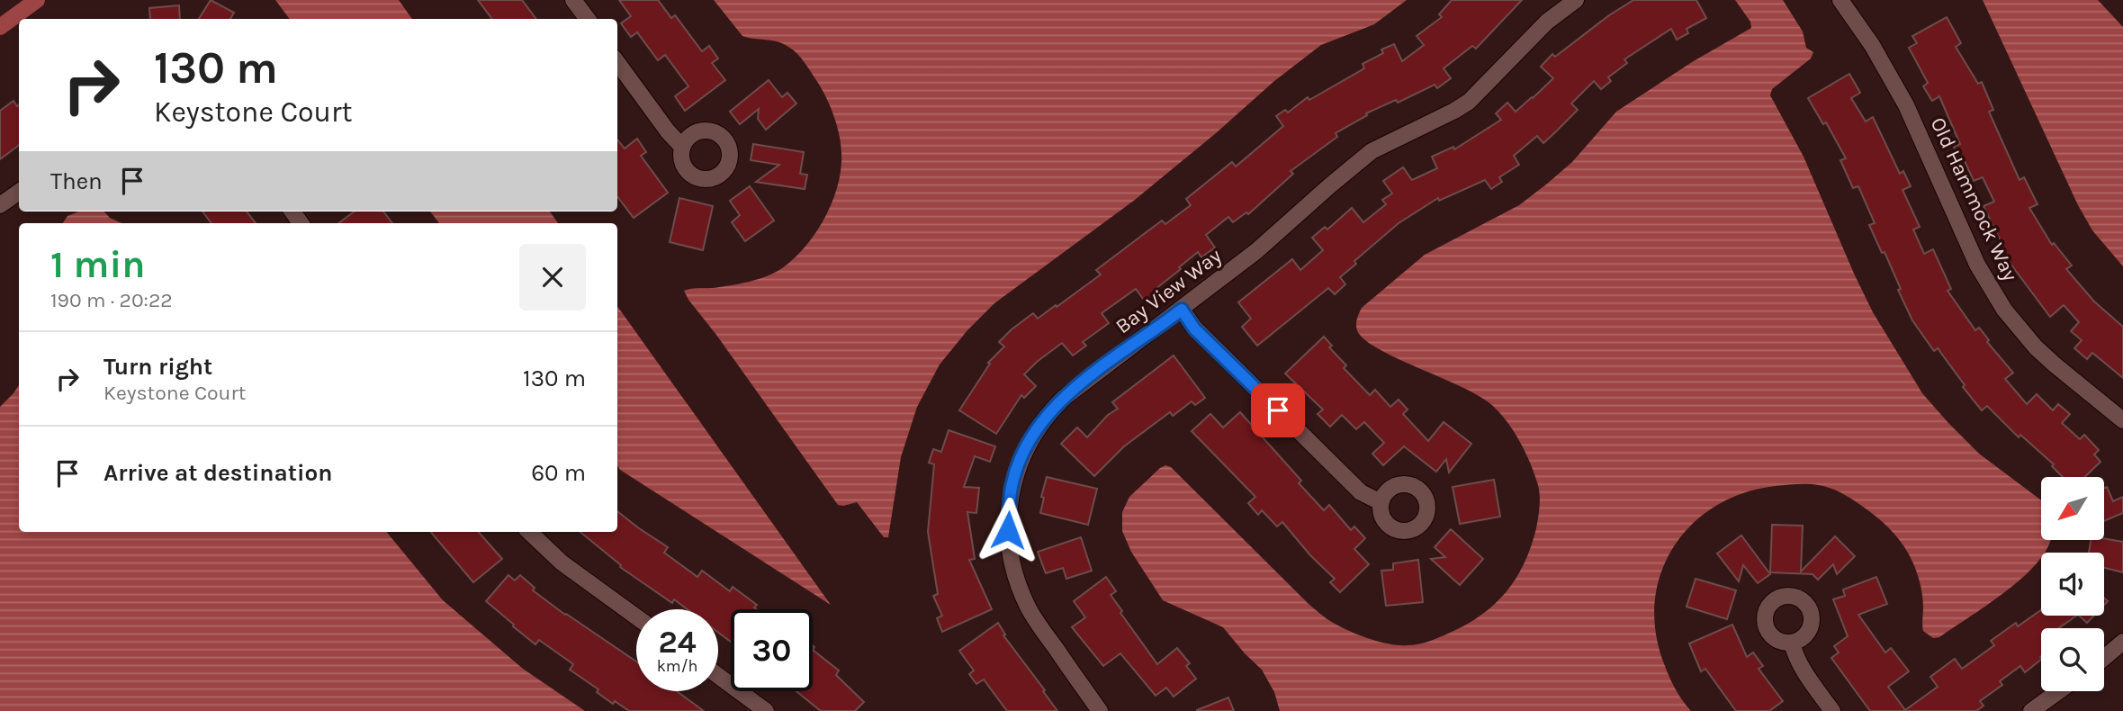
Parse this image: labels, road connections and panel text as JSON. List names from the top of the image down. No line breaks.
{"streets":{"street":["Old Hammock Way","Bay View Way"]},"north":"bottom left","page":{"turn":["130 m","Keystone Court"],"then":"Then","heading":["1 min","190 m · 20:22"],"list":[{"name":"Turn right","note":"Keystone Court","value":"130 m"},{"name":"Arrive at destination","value":"60 m"}],"speed":"24 km/h","limit":"30"}}
